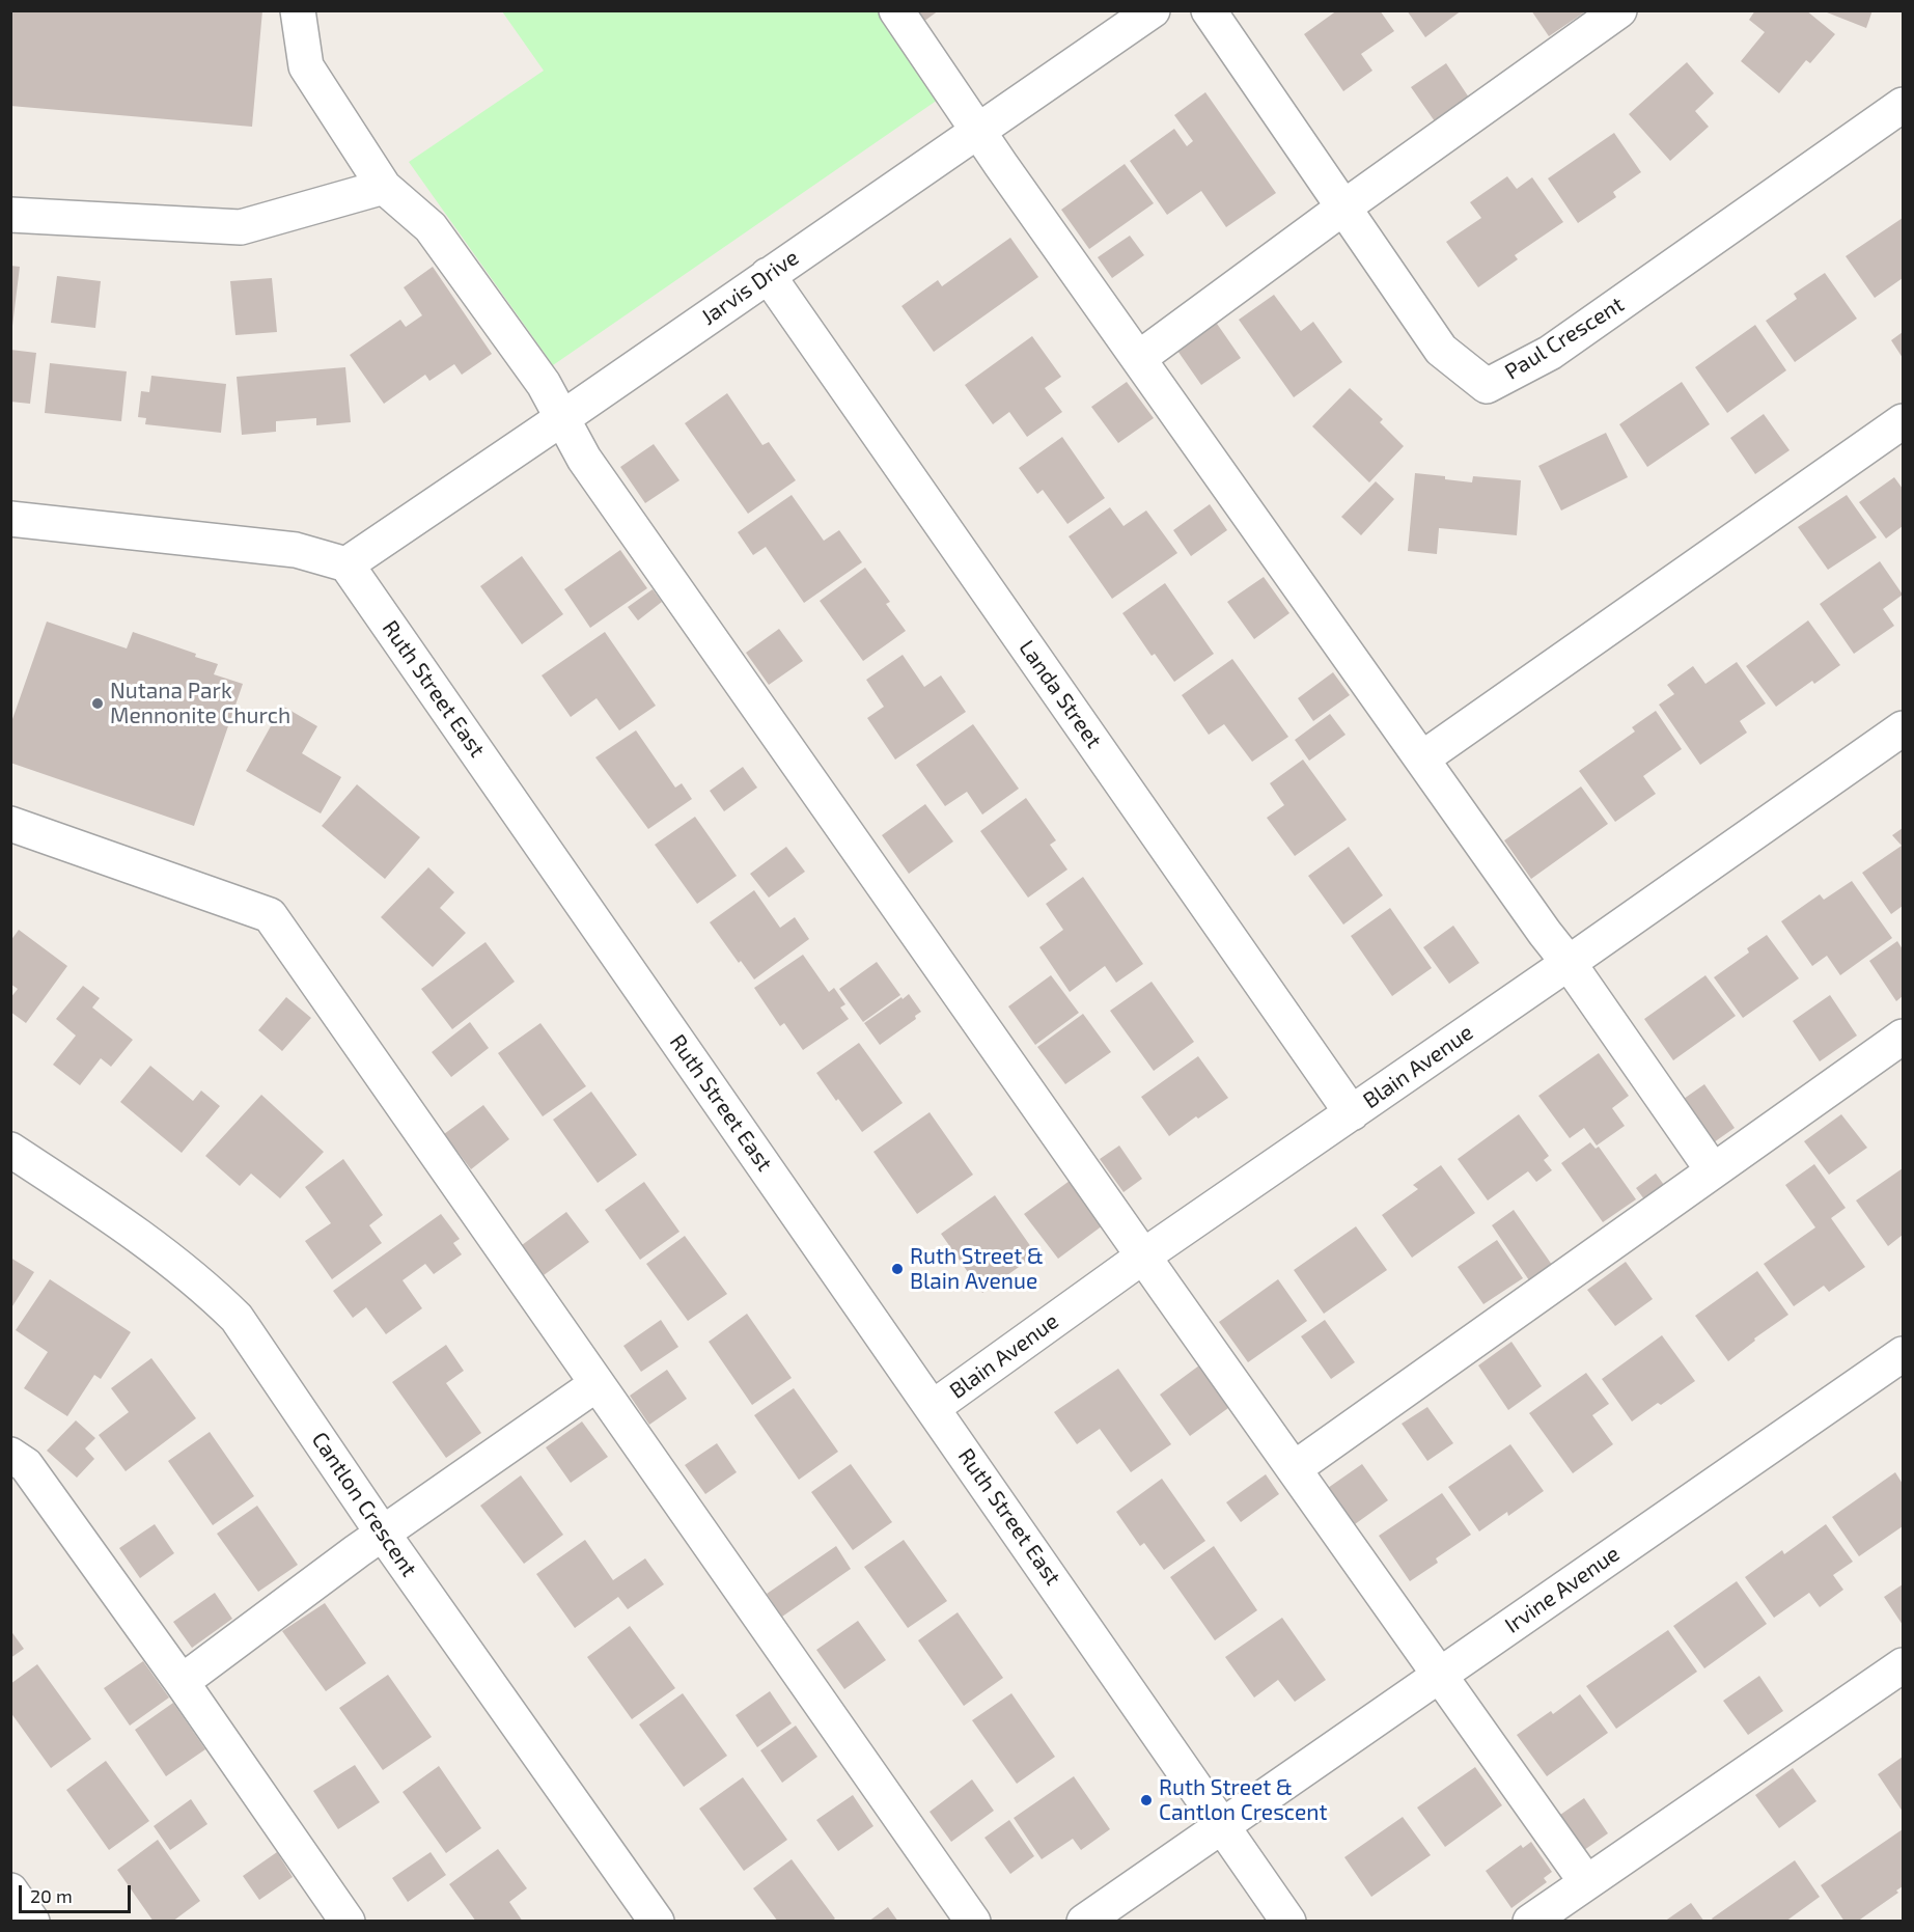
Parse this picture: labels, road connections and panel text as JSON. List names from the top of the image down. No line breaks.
{"streets":{"street":["Jarvis Drive","Paul Crescent","Ruth Street East","Landa Street","Blain Avenue","Cantlon Crescent","Irvine Avenue"]},"crossings":[["Jarvis Drive","Ruth Street East"],["Jarvis Drive","Landa Street"],["Ruth Street East","Blain Avenue"],["Ruth Street East","Irvine Avenue"],["Landa Street","Blain Avenue"]],"places":["Nutana Park Mennonite Church","Ruth Street & Blain Avenue","Ruth Street & Cantlon Crescent"],"scale_bar":"20 m"}
